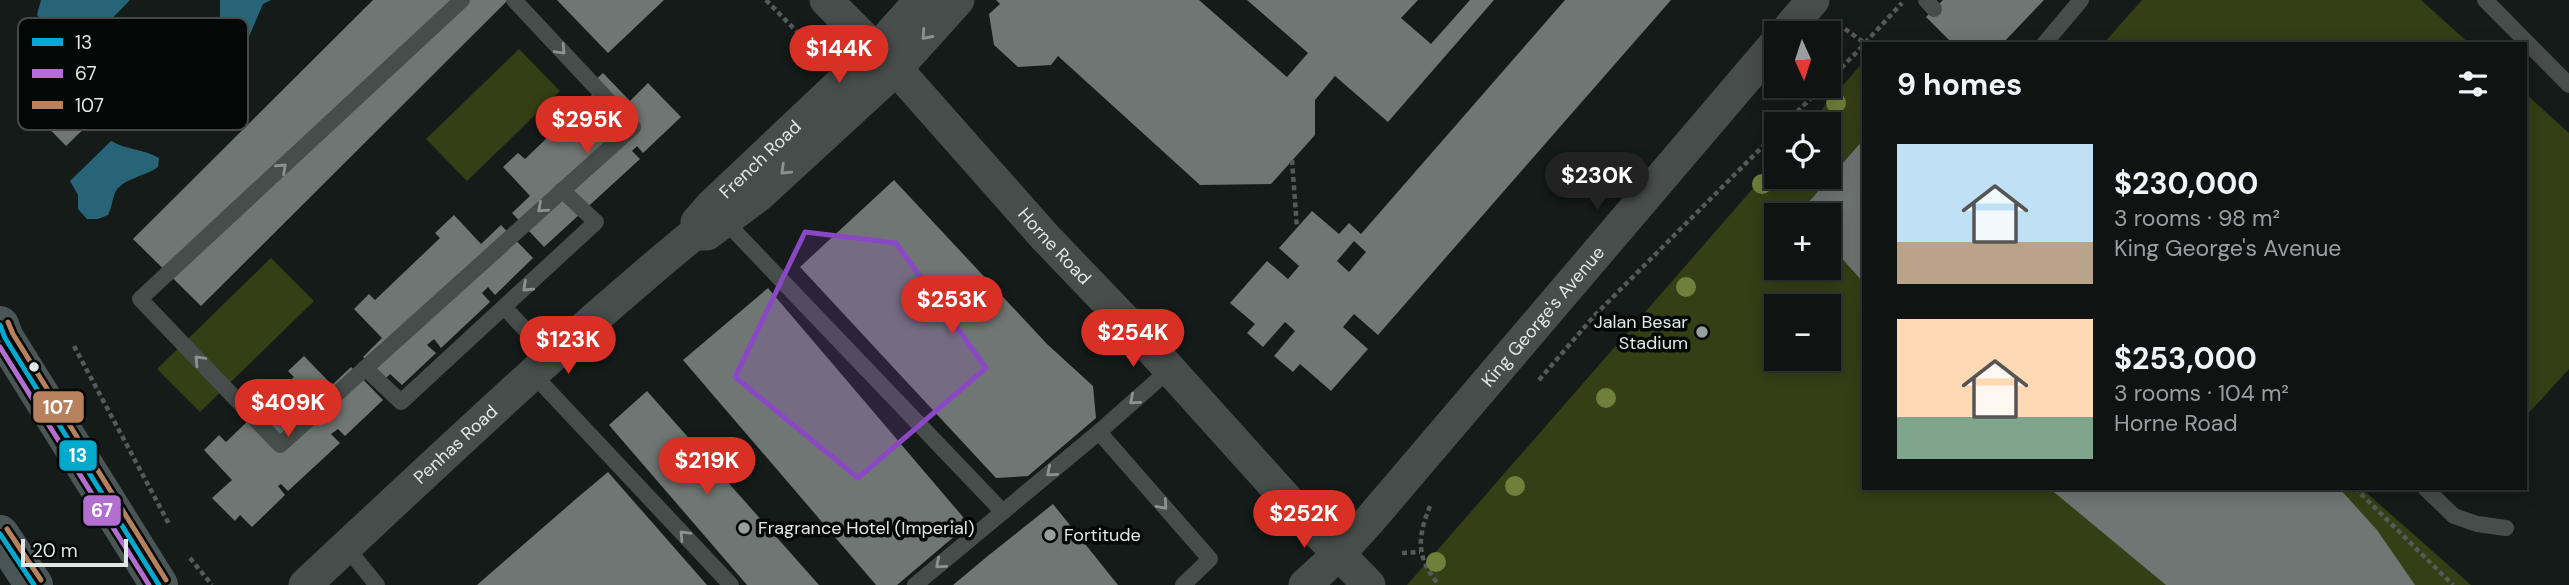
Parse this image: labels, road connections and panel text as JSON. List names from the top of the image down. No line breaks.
{"streets":{"street":["French Road","Horne Road","King George's Avenue","Penhas Road"]},"crossings":[["French Road","Horne Road"],["French Road","Penhas Road"],["Horne Road","King George's Avenue"]],"places":["Jalan Besar Stadium","Fragrance Hotel (Imperial)","Fortitude"],"lines":["transit line 107","transit line 13","transit line 67"],"legend":["13","67","107"],"scale_bar":"20 m","north":"bottom","page":{"map_buttons":["+","−"],"price":["$144K","$295K","$230K","$253K","$254K","$123K","$409K","$219K","$252K"],"heading":"9 homes","list":[{"name":"$230,000","note":"3 rooms · 98 m² · King George's Avenue"},{"name":"$253,000","note":"3 rooms · 104 m² · Horne Road"}],"scale":"20 m"}}
